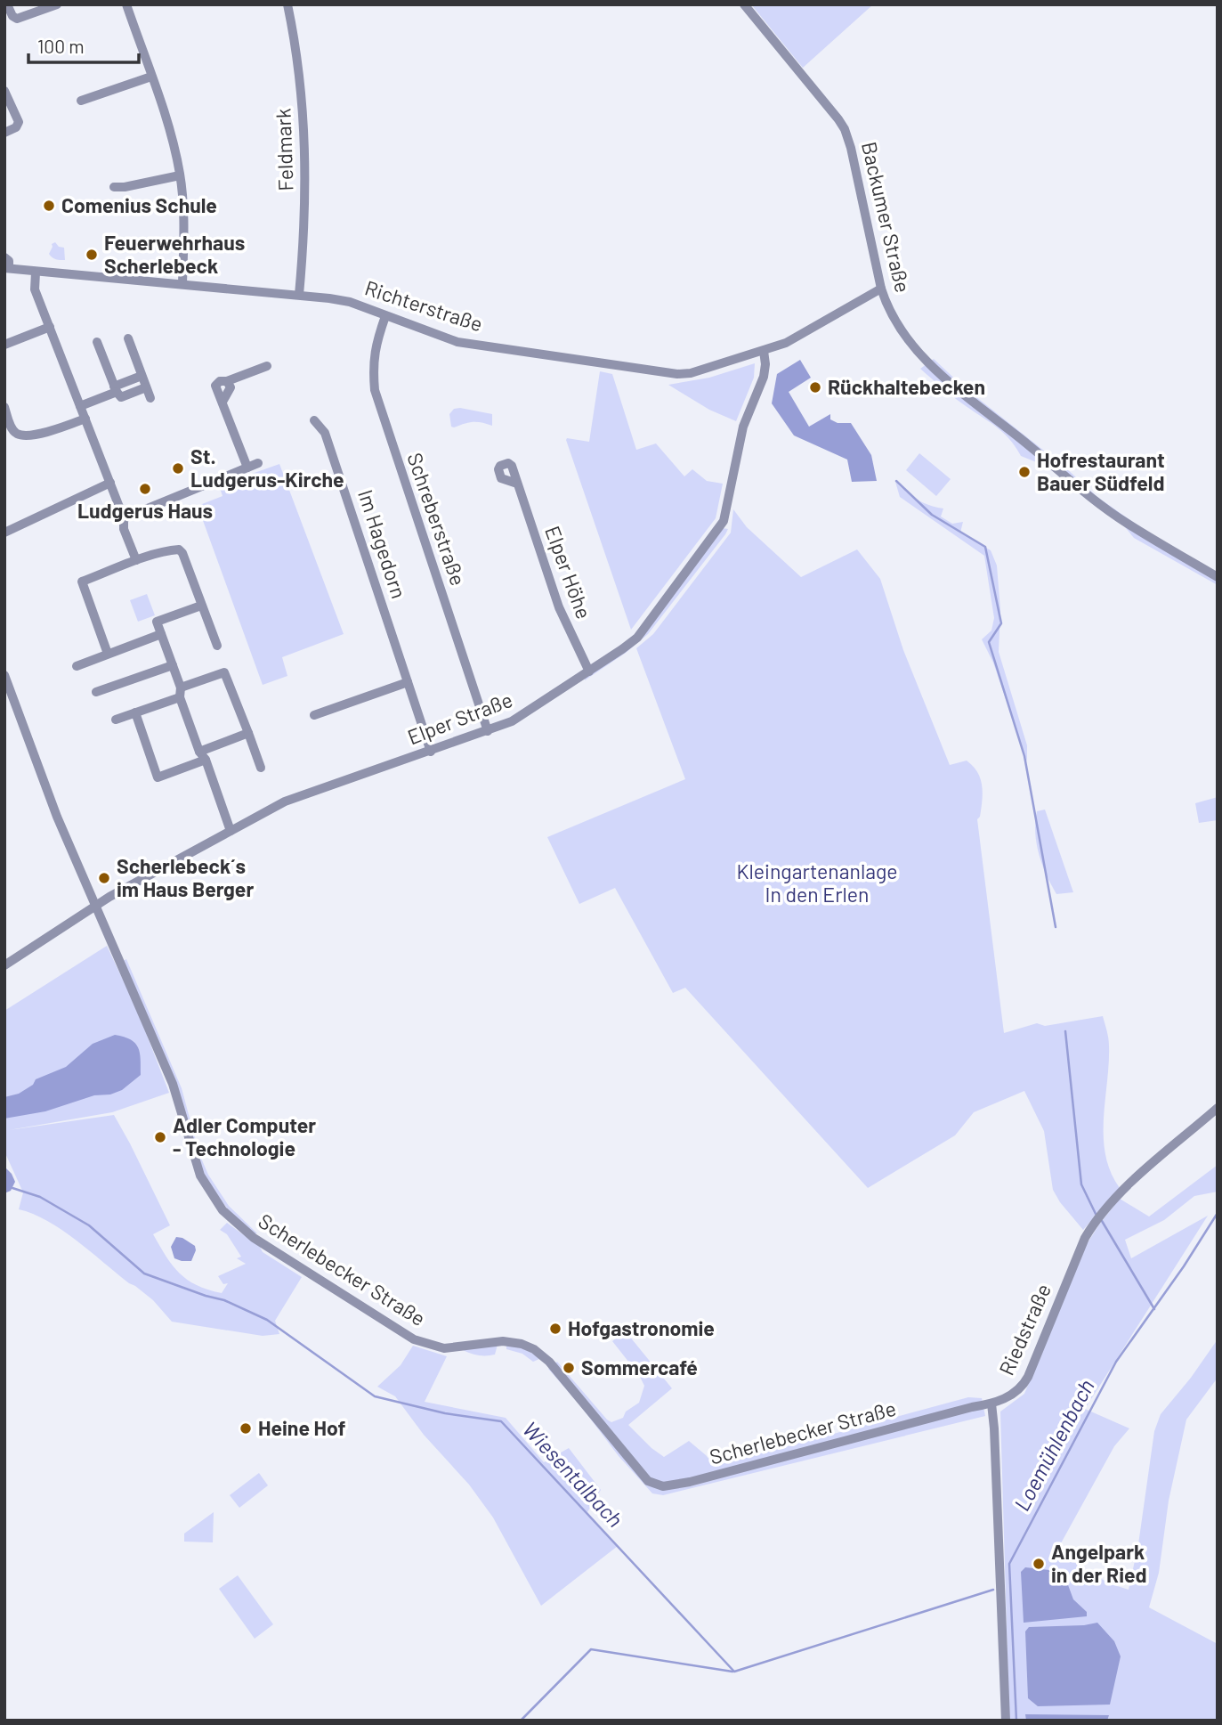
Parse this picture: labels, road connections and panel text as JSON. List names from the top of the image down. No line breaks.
{"streets":{"street":["Feldmark","Backumer Straße","Richterstraße","Schreberstraße","Im Hagedorn","Elper Höhe","Elper Straße","Scherlebecker Straße","Riedstraße"]},"crossings":[["Feldmark","Richterstraße"],["Backumer Straße","Richterstraße"],["Richterstraße","Schreberstraße"],["Richterstraße","Elper Straße"],["Schreberstraße","Elper Straße"],["Im Hagedorn","Elper Straße"],["Elper Höhe","Elper Straße"],["Elper Straße","Scherlebecker Straße"],["Scherlebecker Straße","Riedstraße"]],"water":["Loemühlenbach","Wiesentalbach"],"parks":["Kleingartenanlage In den Erlen"],"places":["Comenius Schule","Feuerwehrhaus Scherlebeck","Rückhaltebecken","St. Ludgerus-Kirche","Hofrestaurant Bauer Südfeld","Ludgerus Haus","Scherlebeck´s im Haus Berger","Adler Computer - Technologie","Hofgastronomie","Sommercafé","Heine Hof","Angelpark in der Ried"],"scale_bar":"100 m"}
